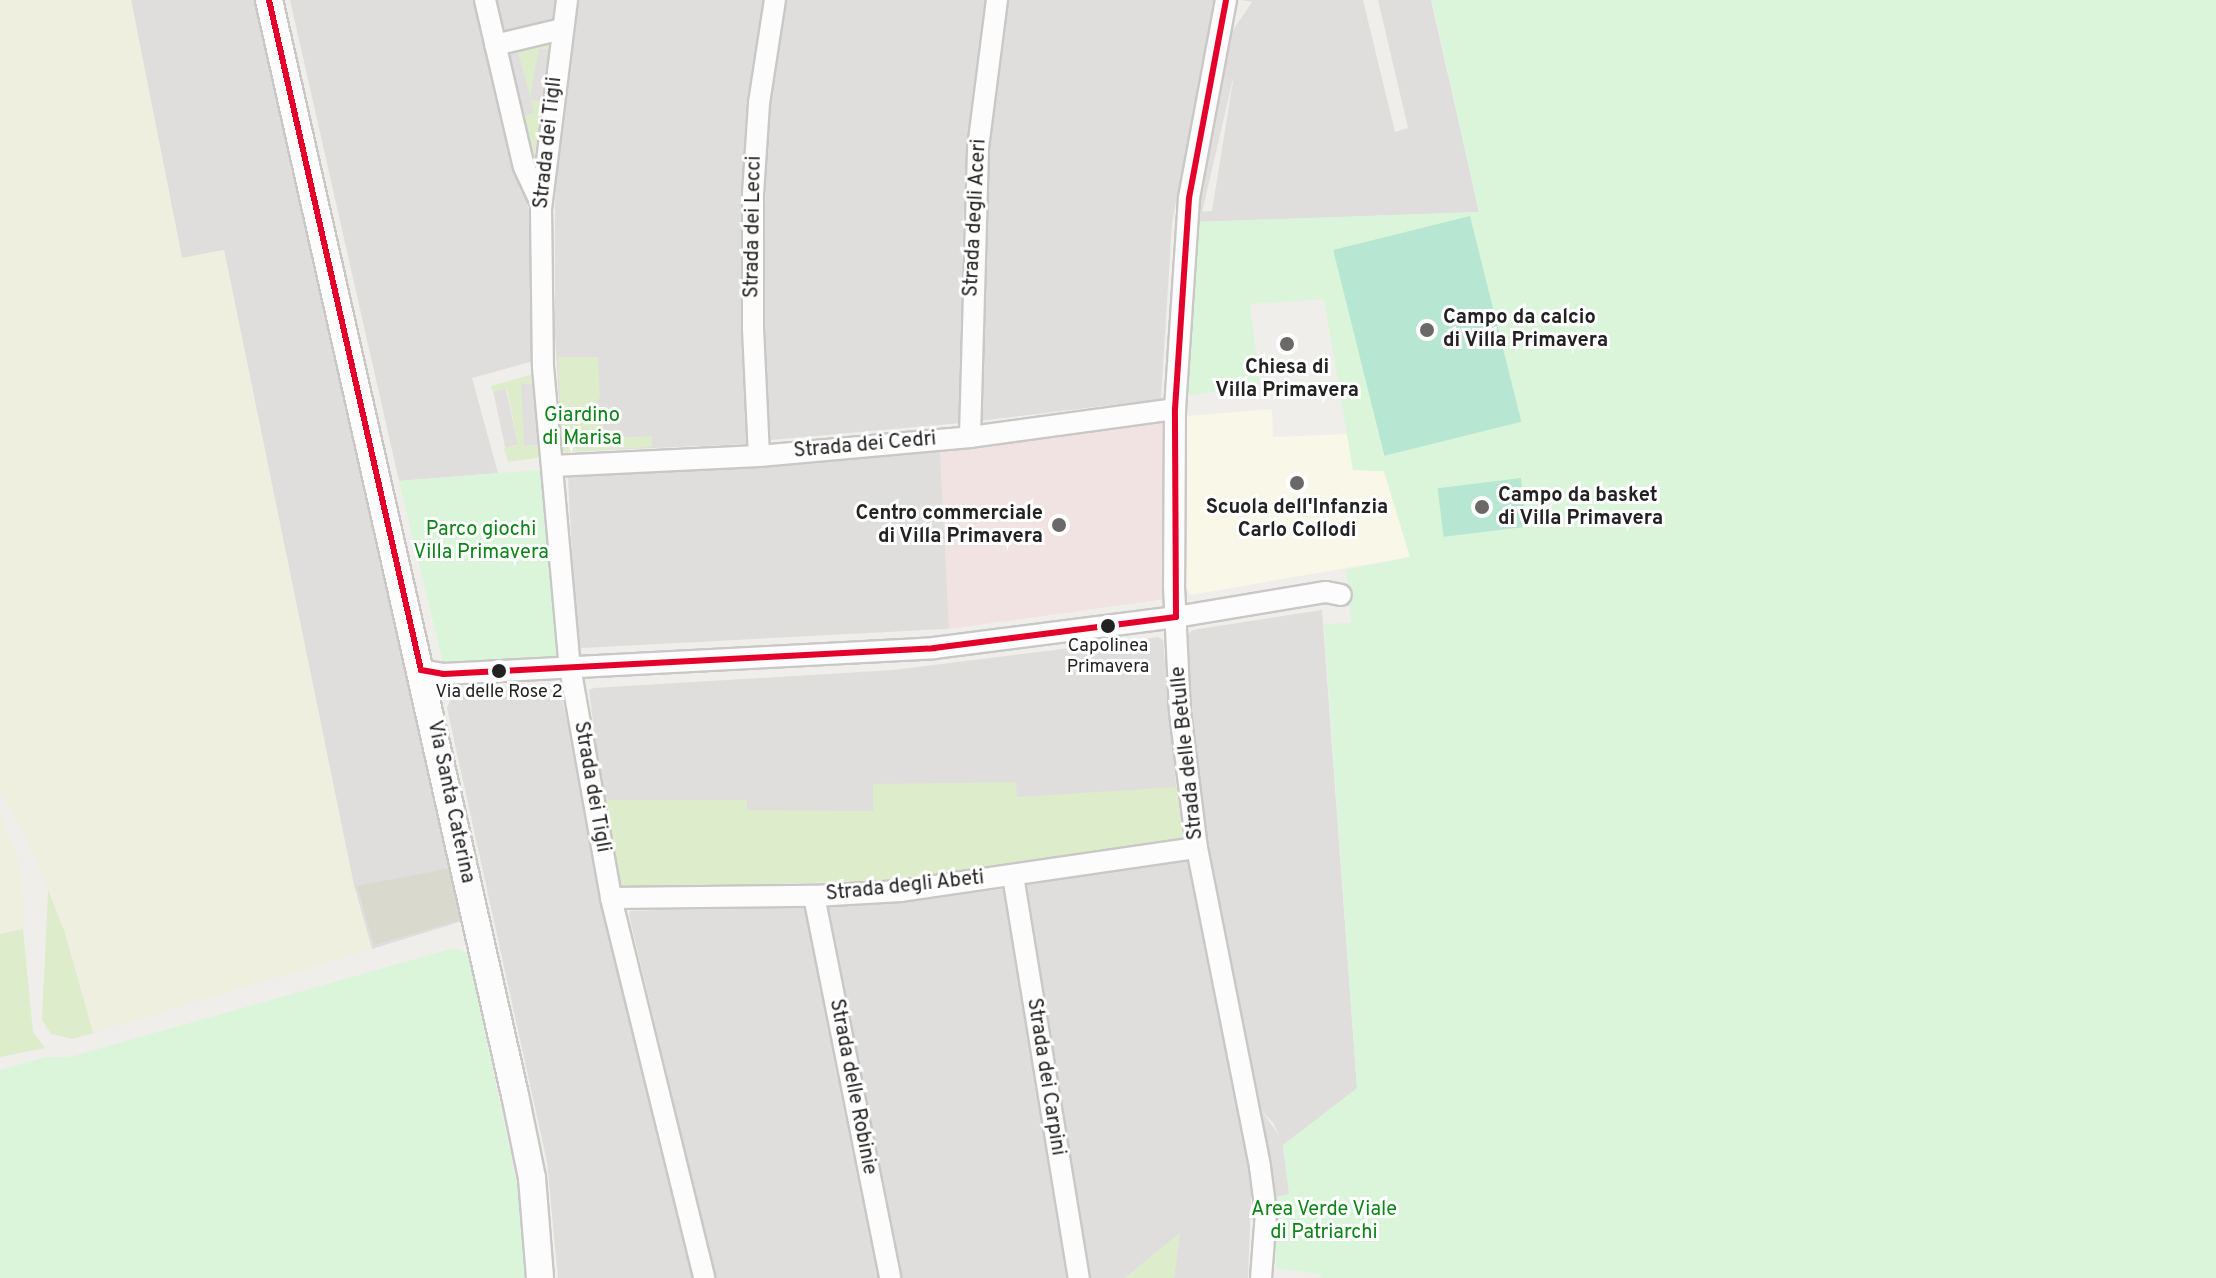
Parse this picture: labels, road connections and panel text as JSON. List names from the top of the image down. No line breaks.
{"streets":{"street":["Strada dei Tigli","Strada degli Aceri","Strada dei Lecci","Strada dei Cedri","Strada delle Betulle","Via Santa Caterina","Strada degli Abeti","Strada dei Carpini","Strada delle Robinie"]},"crossings":[["Strada dei Tigli","Strada dei Cedri"],["Strada dei Tigli","Strada degli Abeti"],["Strada degli Aceri","Strada dei Cedri"],["Strada dei Lecci","Strada dei Cedri"],["Strada dei Cedri","Strada delle Betulle"],["Strada delle Betulle","Strada degli Abeti"],["Strada degli Abeti","Strada dei Carpini"],["Strada degli Abeti","Strada delle Robinie"]],"parks":["Giardino di Marisa","Parco giochi Villa Primavera","Area Verde Viale di Patriarchi"],"places":["Campo da calcio di Villa Primavera","Chiesa di Villa Primavera","Scuola dell'Infanzia Carlo Collodi","Campo da basket di Villa Primavera","Centro commerciale di Villa Primavera","Capolinea Primavera","Via delle Rose 2"]}
